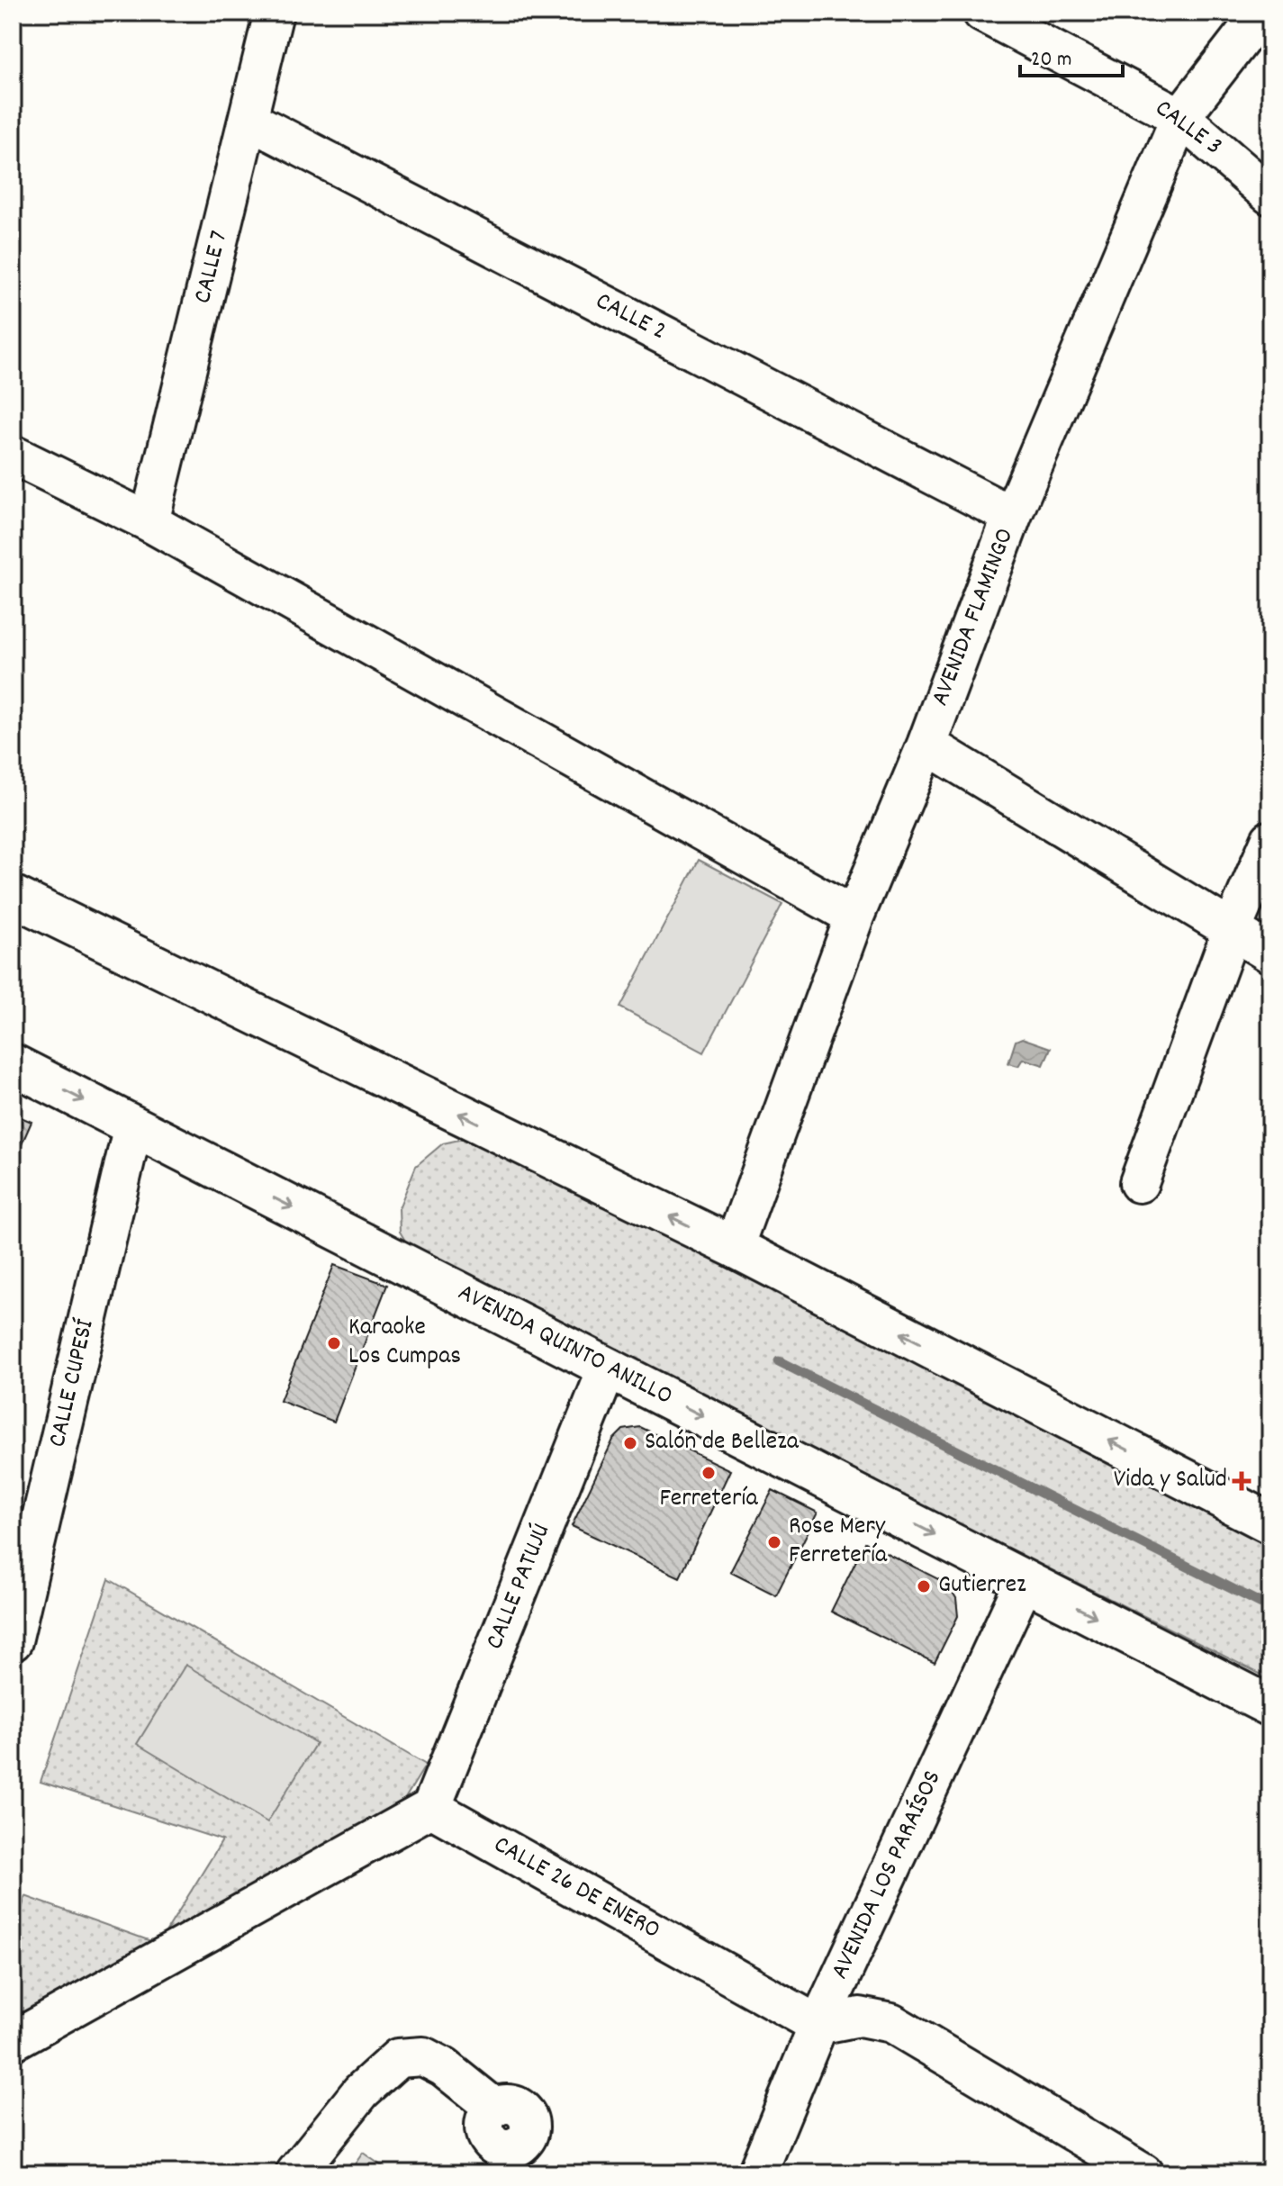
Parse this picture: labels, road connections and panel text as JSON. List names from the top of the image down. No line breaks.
{"streets":{"main road":["AVENIDA QUINTO ANILLO"],"street":["CALLE 3","CALLE 7","CALLE 2","AVENIDA FLAMINGO","CALLE CUPESÍ","CALLE PATUJÚ","AVENIDA LOS PARAÍSOS","CALLE 26 DE ENERO"]},"crossings":[["CALLE 3","AVENIDA FLAMINGO"],["CALLE 7","CALLE 2"],["CALLE 2","AVENIDA FLAMINGO"],["AVENIDA QUINTO ANILLO","CALLE CUPESÍ"],["AVENIDA QUINTO ANILLO","CALLE PATUJÚ"],["AVENIDA QUINTO ANILLO","AVENIDA LOS PARAÍSOS"],["CALLE PATUJÚ","CALLE 26 DE ENERO"],["AVENIDA LOS PARAÍSOS","CALLE 26 DE ENERO"]],"places":{"other":["Karaoke Los Cumpas","Salón de Belleza","Ferretería","Rose Mery Ferretería","Gutierrez"],"health":["Vida y Salud"]},"scale_bar":"20 m"}
